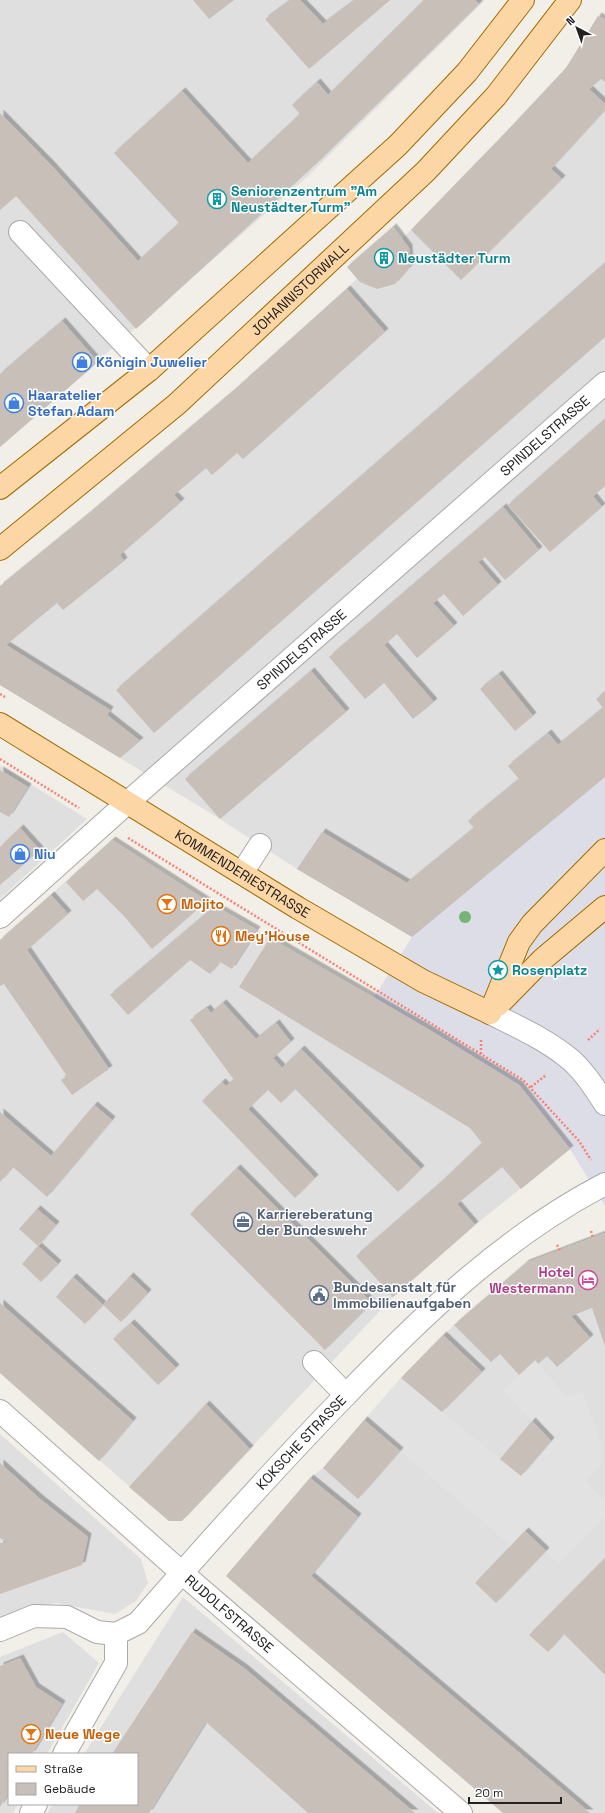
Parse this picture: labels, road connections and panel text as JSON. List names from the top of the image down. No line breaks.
{"streets":{"main road":["JOHANNISTORWALL","KOMMENDERIESTRASSE"],"street":["SPINDELSTRASSE","KOKSCHE STRASSE","RUDOLFSTRASSE"]},"crossings":[["SPINDELSTRASSE","KOMMENDERIESTRASSE"],["KOKSCHE STRASSE","RUDOLFSTRASSE"]],"places":{"building":["Seniorenzentrum \"Am Neustädter Turm\"","Neustädter Turm"],"shop":["Königin Juwelier","Haaratelier Stefan Adam","Niu"],"bar":["Mojito","Neue Wege"],"restaurant":["Mey'House"],"place":["Rosenplatz"],"office":["Karriereberatung der Bundeswehr"],"hotel":["Hotel Westermann"],"public building":["Bundesanstalt für Immobilienaufgaben"]},"legend":["Straße","Gebäude"],"scale_bar":"20 m","north":"top left"}
